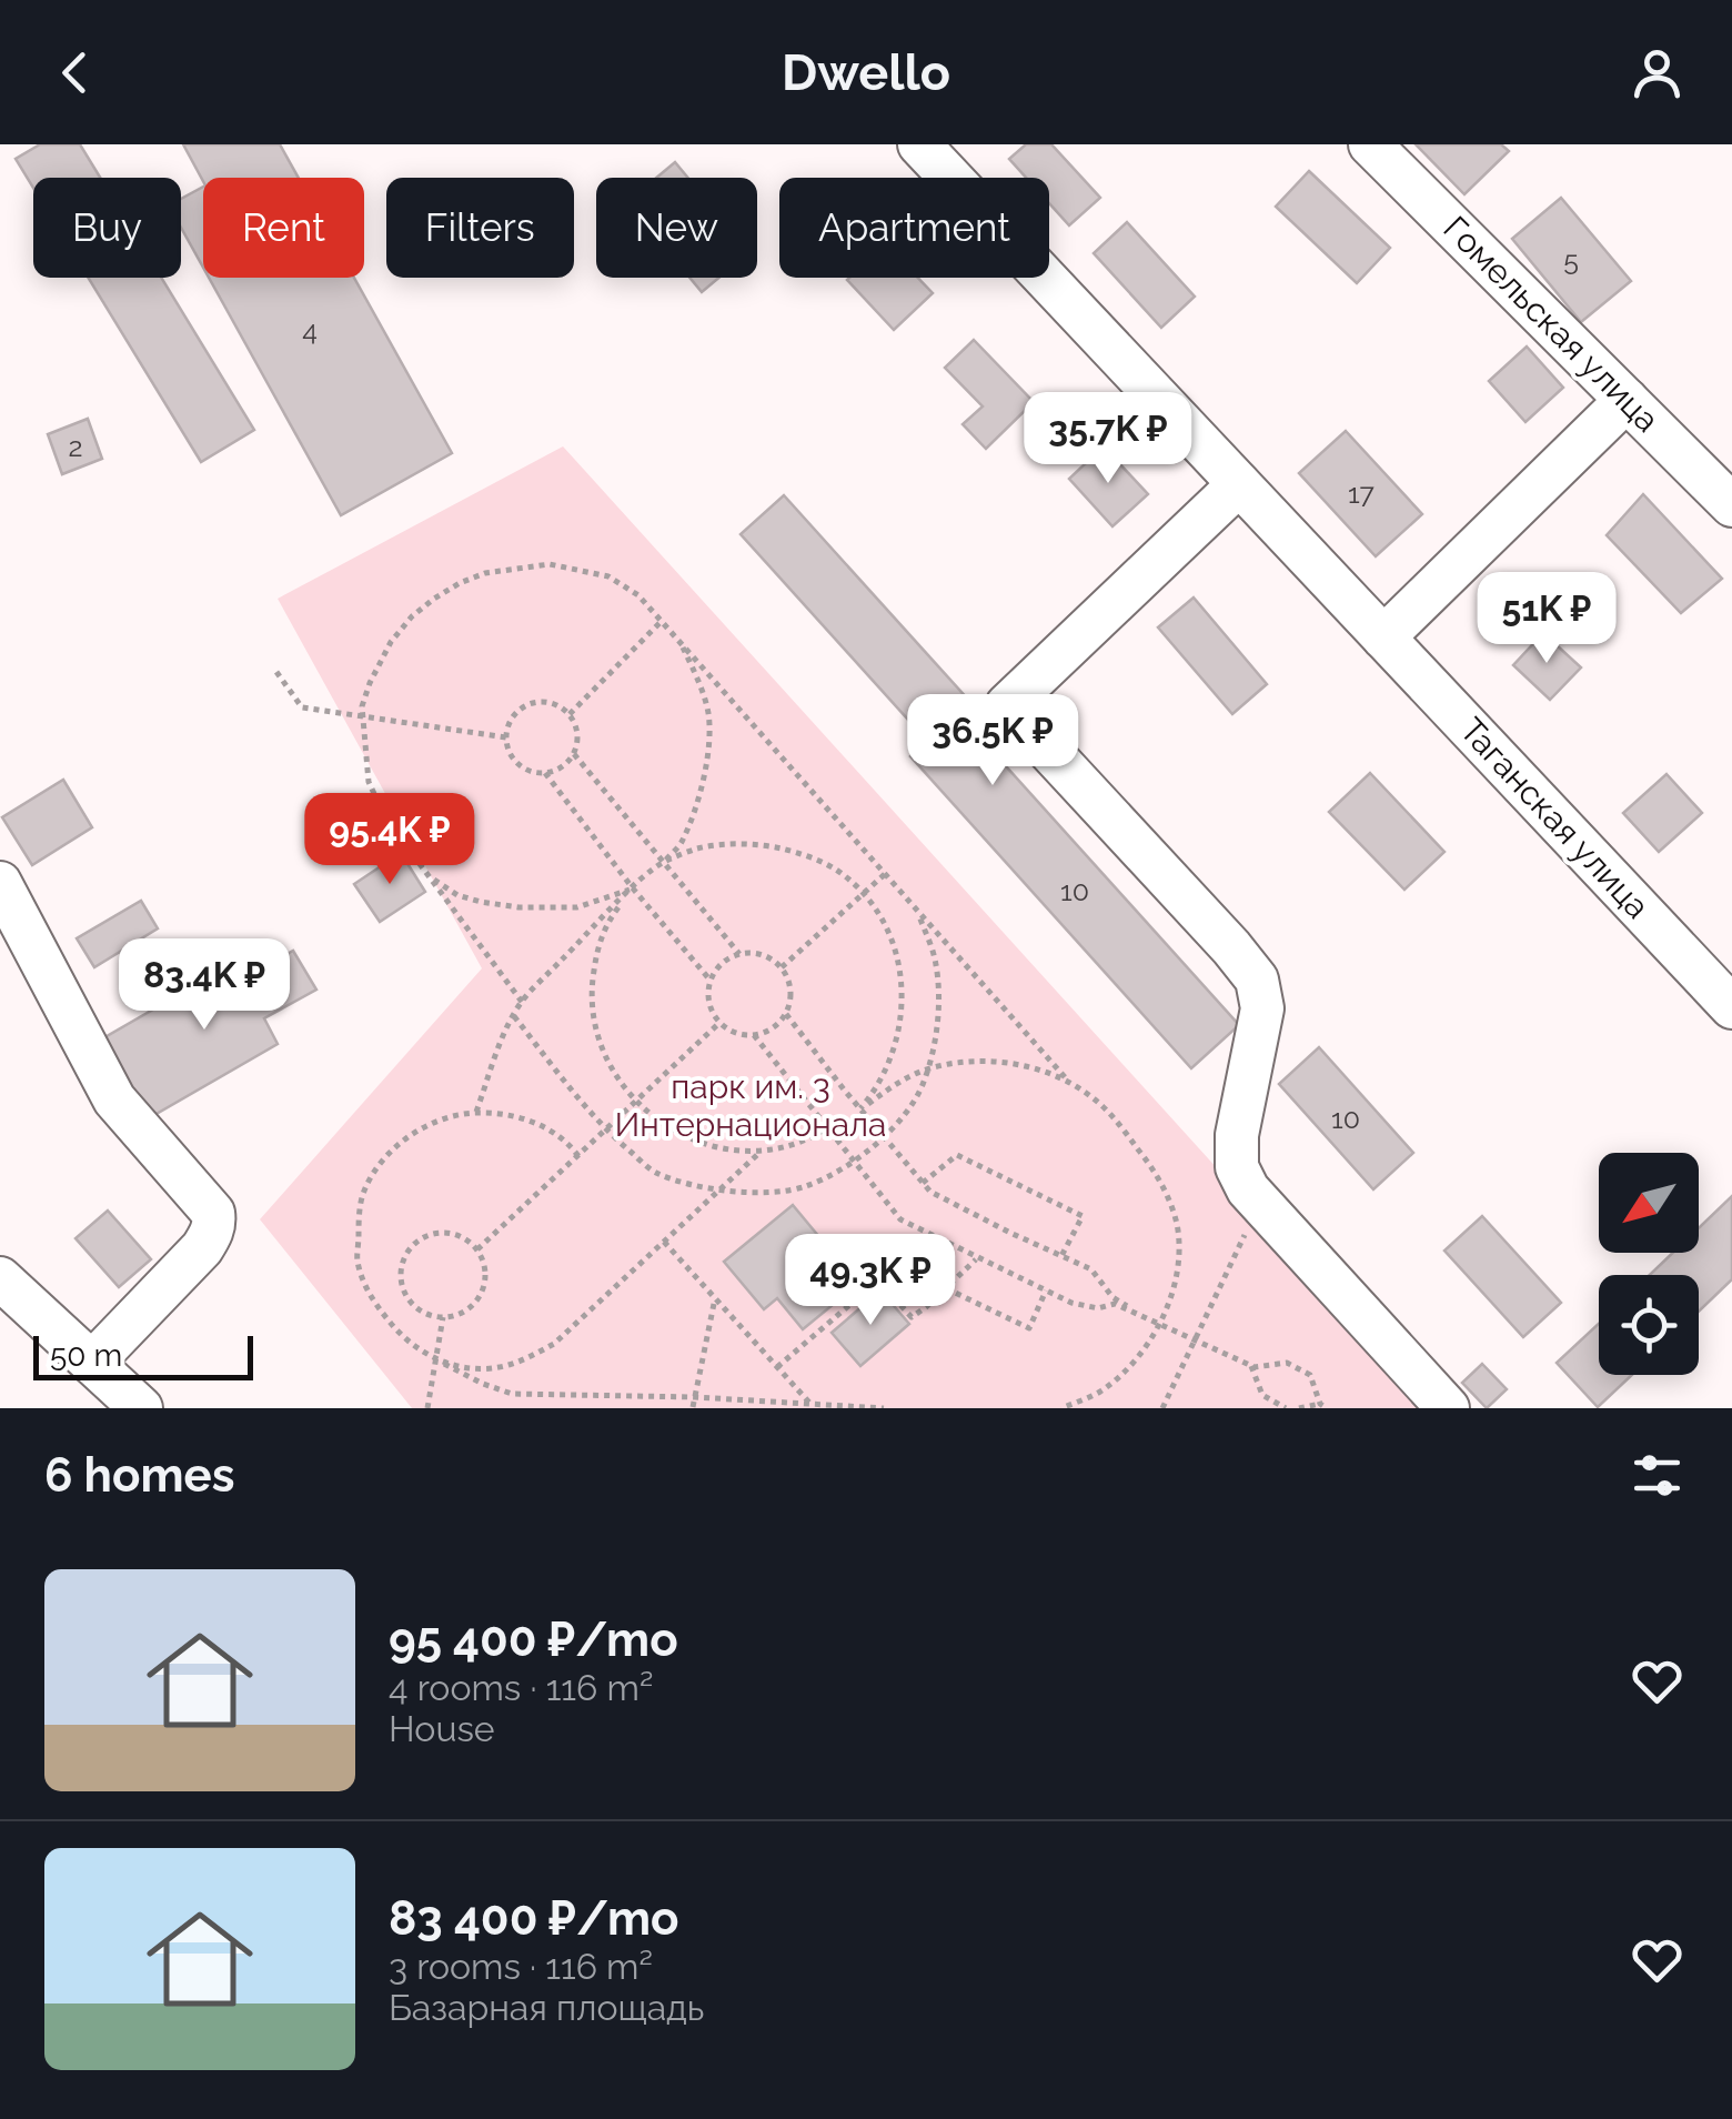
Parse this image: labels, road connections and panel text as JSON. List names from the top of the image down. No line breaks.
{"streets":{"street":["Гомельская улица","Таганская улица"]},"parks":["парк им. 3 Интернационала"],"house_numbers":["5","4","2","17","10","10"],"scale_bar":"50 m","north":"bottom left","page":{"header":"Dwello","chip":["Buy","Rent","Filters","New","Apartment"],"price":["35.7K ₽","51K ₽","36.5K ₽","95.4K ₽","83.4K ₽","49.3K ₽"],"scale":"50 m","heading":"6 homes","list":[{"name":"95 400 ₽/mo","note":"4 rooms · 116 m² · House"},{"name":"83 400 ₽/mo","note":"3 rooms · 116 m² · Базарная площадь"}]}}
